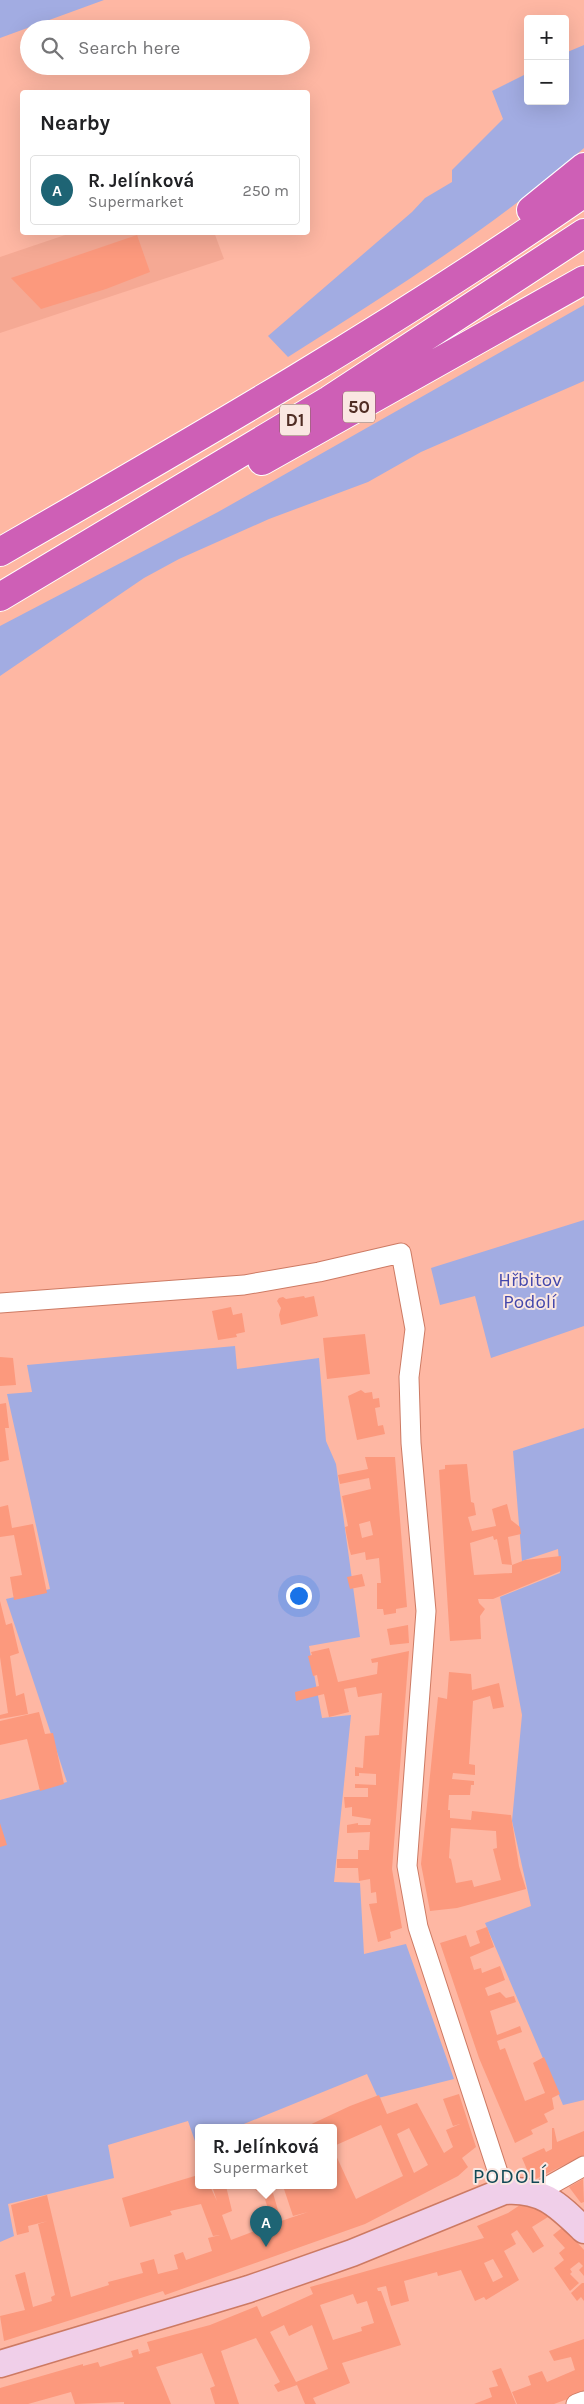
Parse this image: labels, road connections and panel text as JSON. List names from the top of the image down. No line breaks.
{"streets":{"highway":["50","D1"]},"crossings":[["50","D1"]],"districts":["PODOLÍ"],"parks":["Hřbitov Podolí"],"page":{"map_buttons":["+","−"],"search":"Search here","heading":"Nearby","list":[{"mark":"A","name":"R. Jelínková","note":"Supermarket","value":"250 m"}],"popup":["R. Jelínková","Supermarket"],"pins":"A"}}
